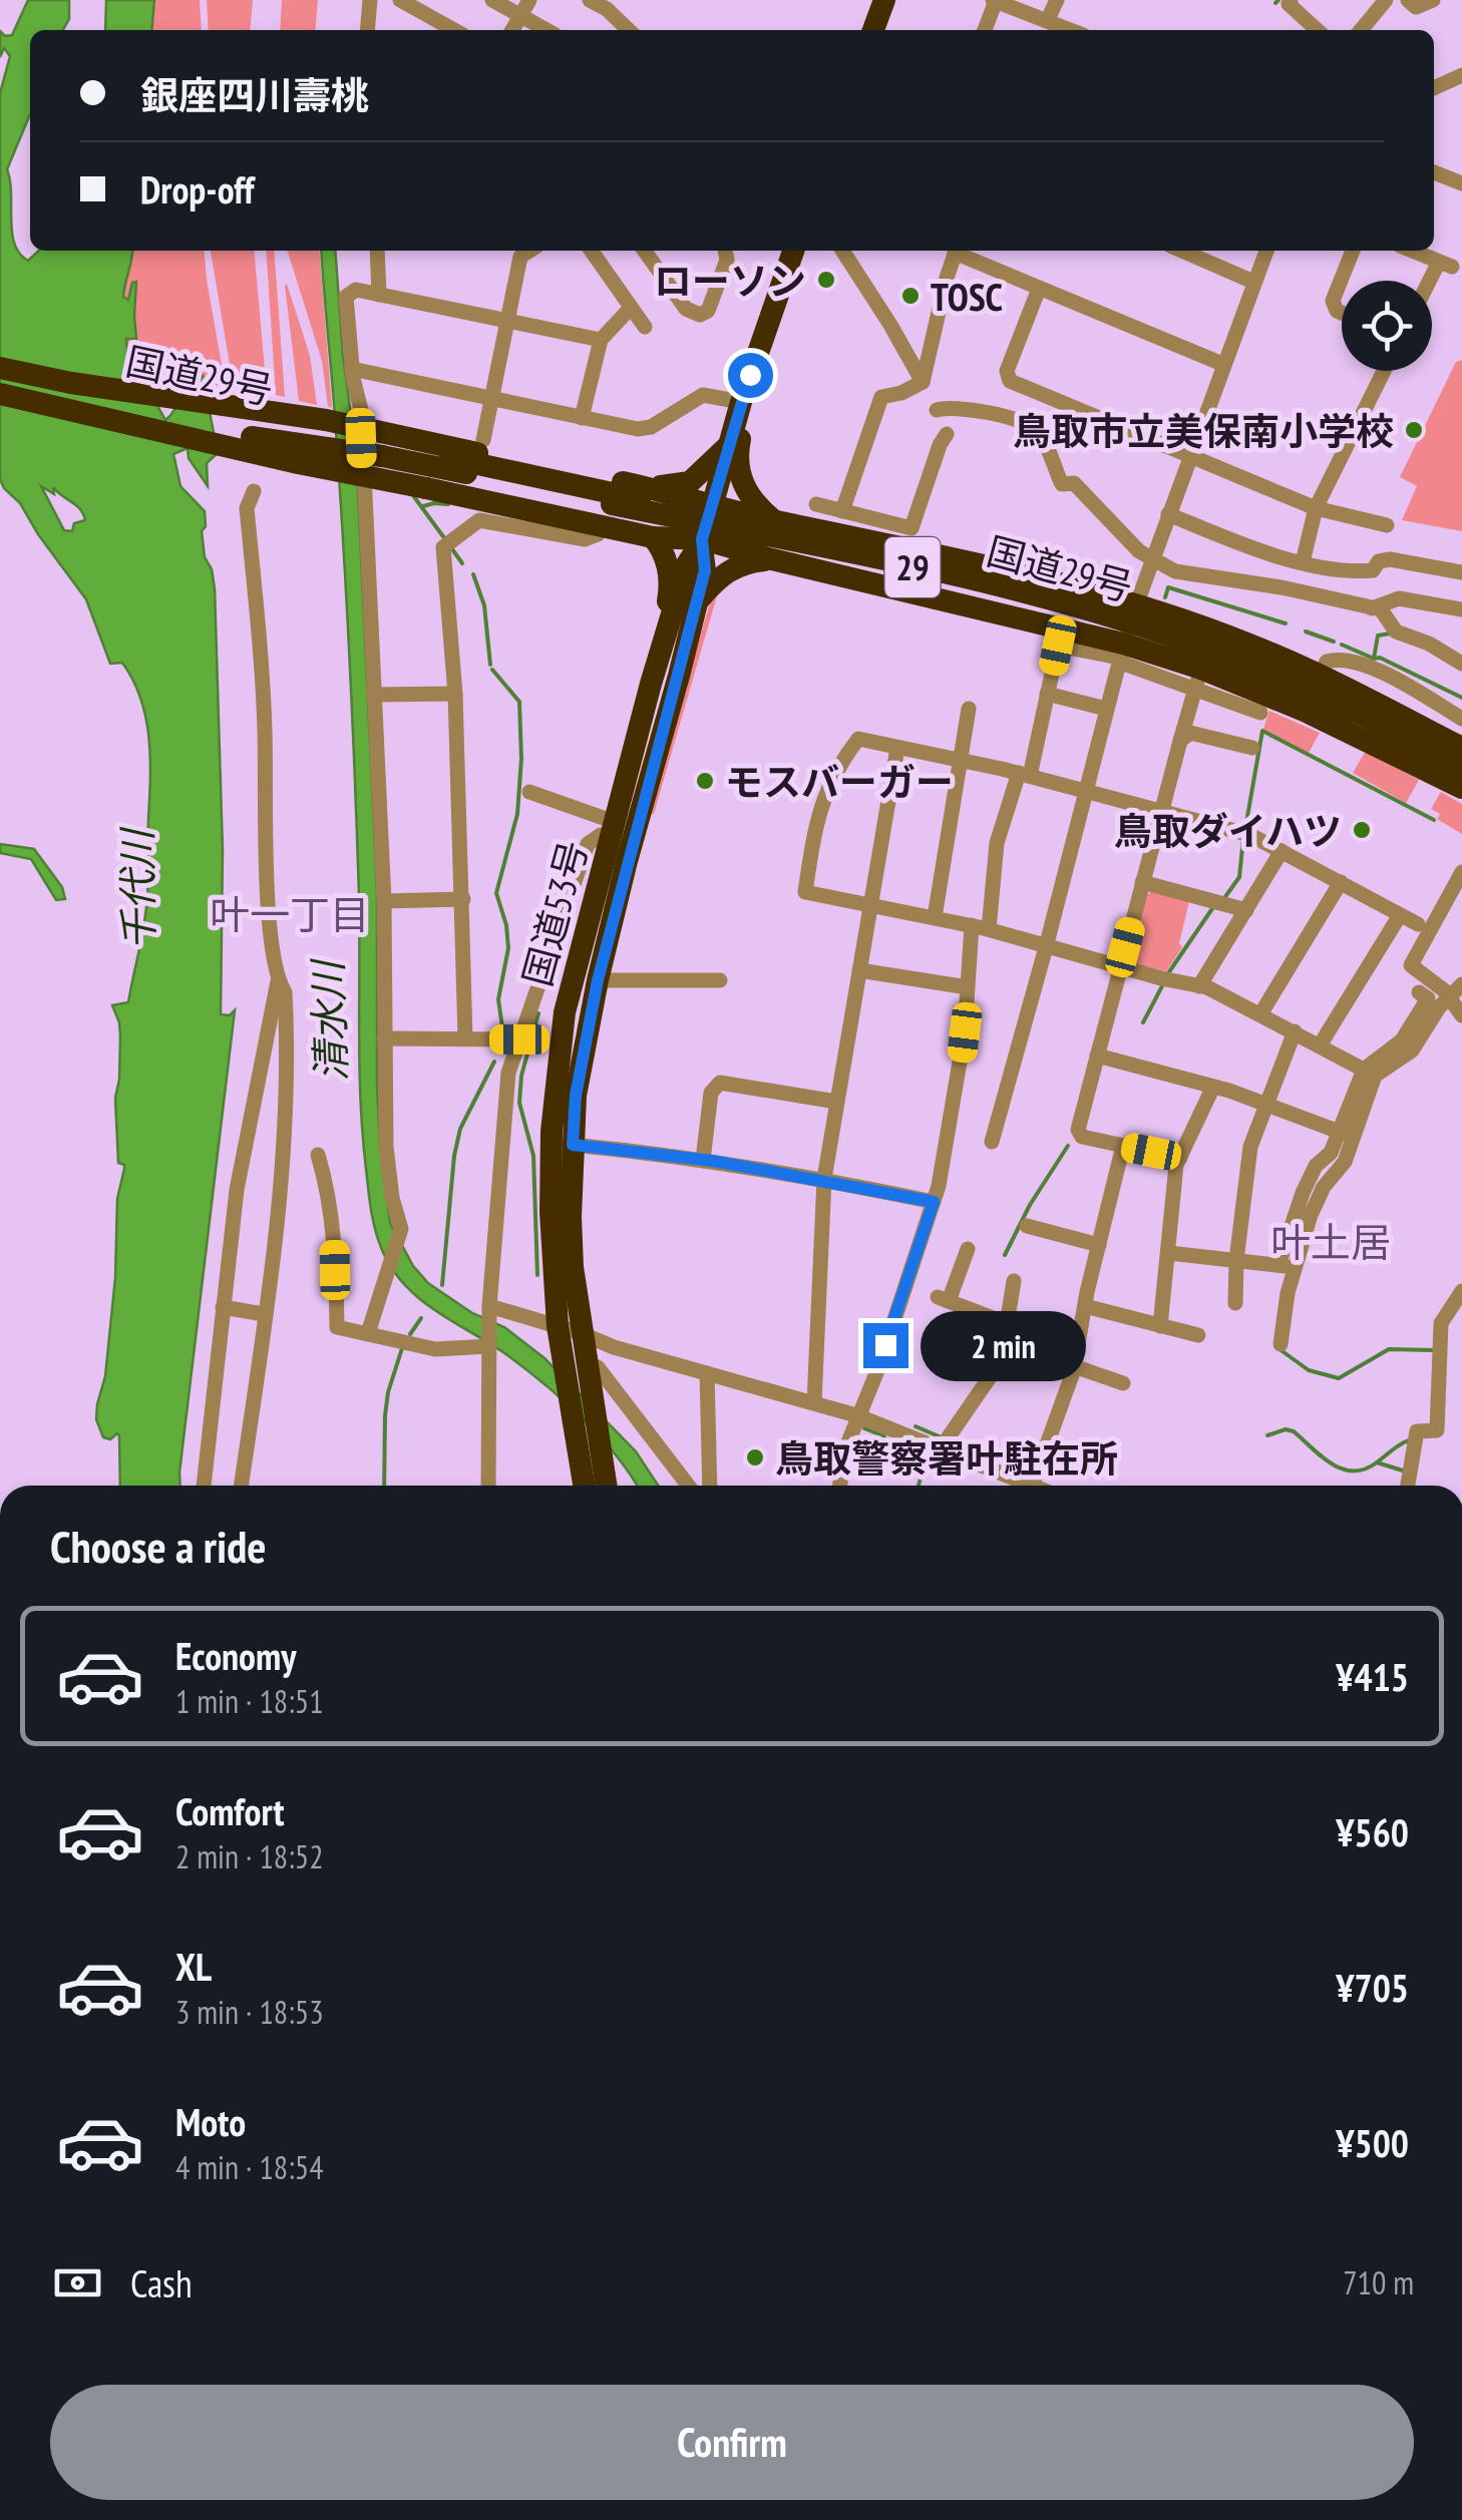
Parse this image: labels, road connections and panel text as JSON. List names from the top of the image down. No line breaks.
{"streets":{"highway":["国道29号","29","国道53号"]},"crossings":[["国道29号","29"],["29","国道53号"]],"districts":["叶一丁目","叶土居"],"water":["千代川","清水川"],"places":["ローソン","TOSC","鳥取市立美保南小学校","モスバーガー","鳥取ダイハツ","鳥取警察署叶駐在所"],"page":{"banner":["銀座四川壽桃","Drop-off"],"bubble":"2 min","heading":"Choose a ride","list":[{"name":"Economy","note":"1 min · 18:51","value":"¥415"},{"name":"Comfort","note":"2 min · 18:52","value":"¥560"},{"name":"XL","note":"3 min · 18:53","value":"¥705"},{"name":"Moto","note":"4 min · 18:54","value":"¥500"}],"pay":["Cash","710 m"],"buttons":"Confirm"}}
